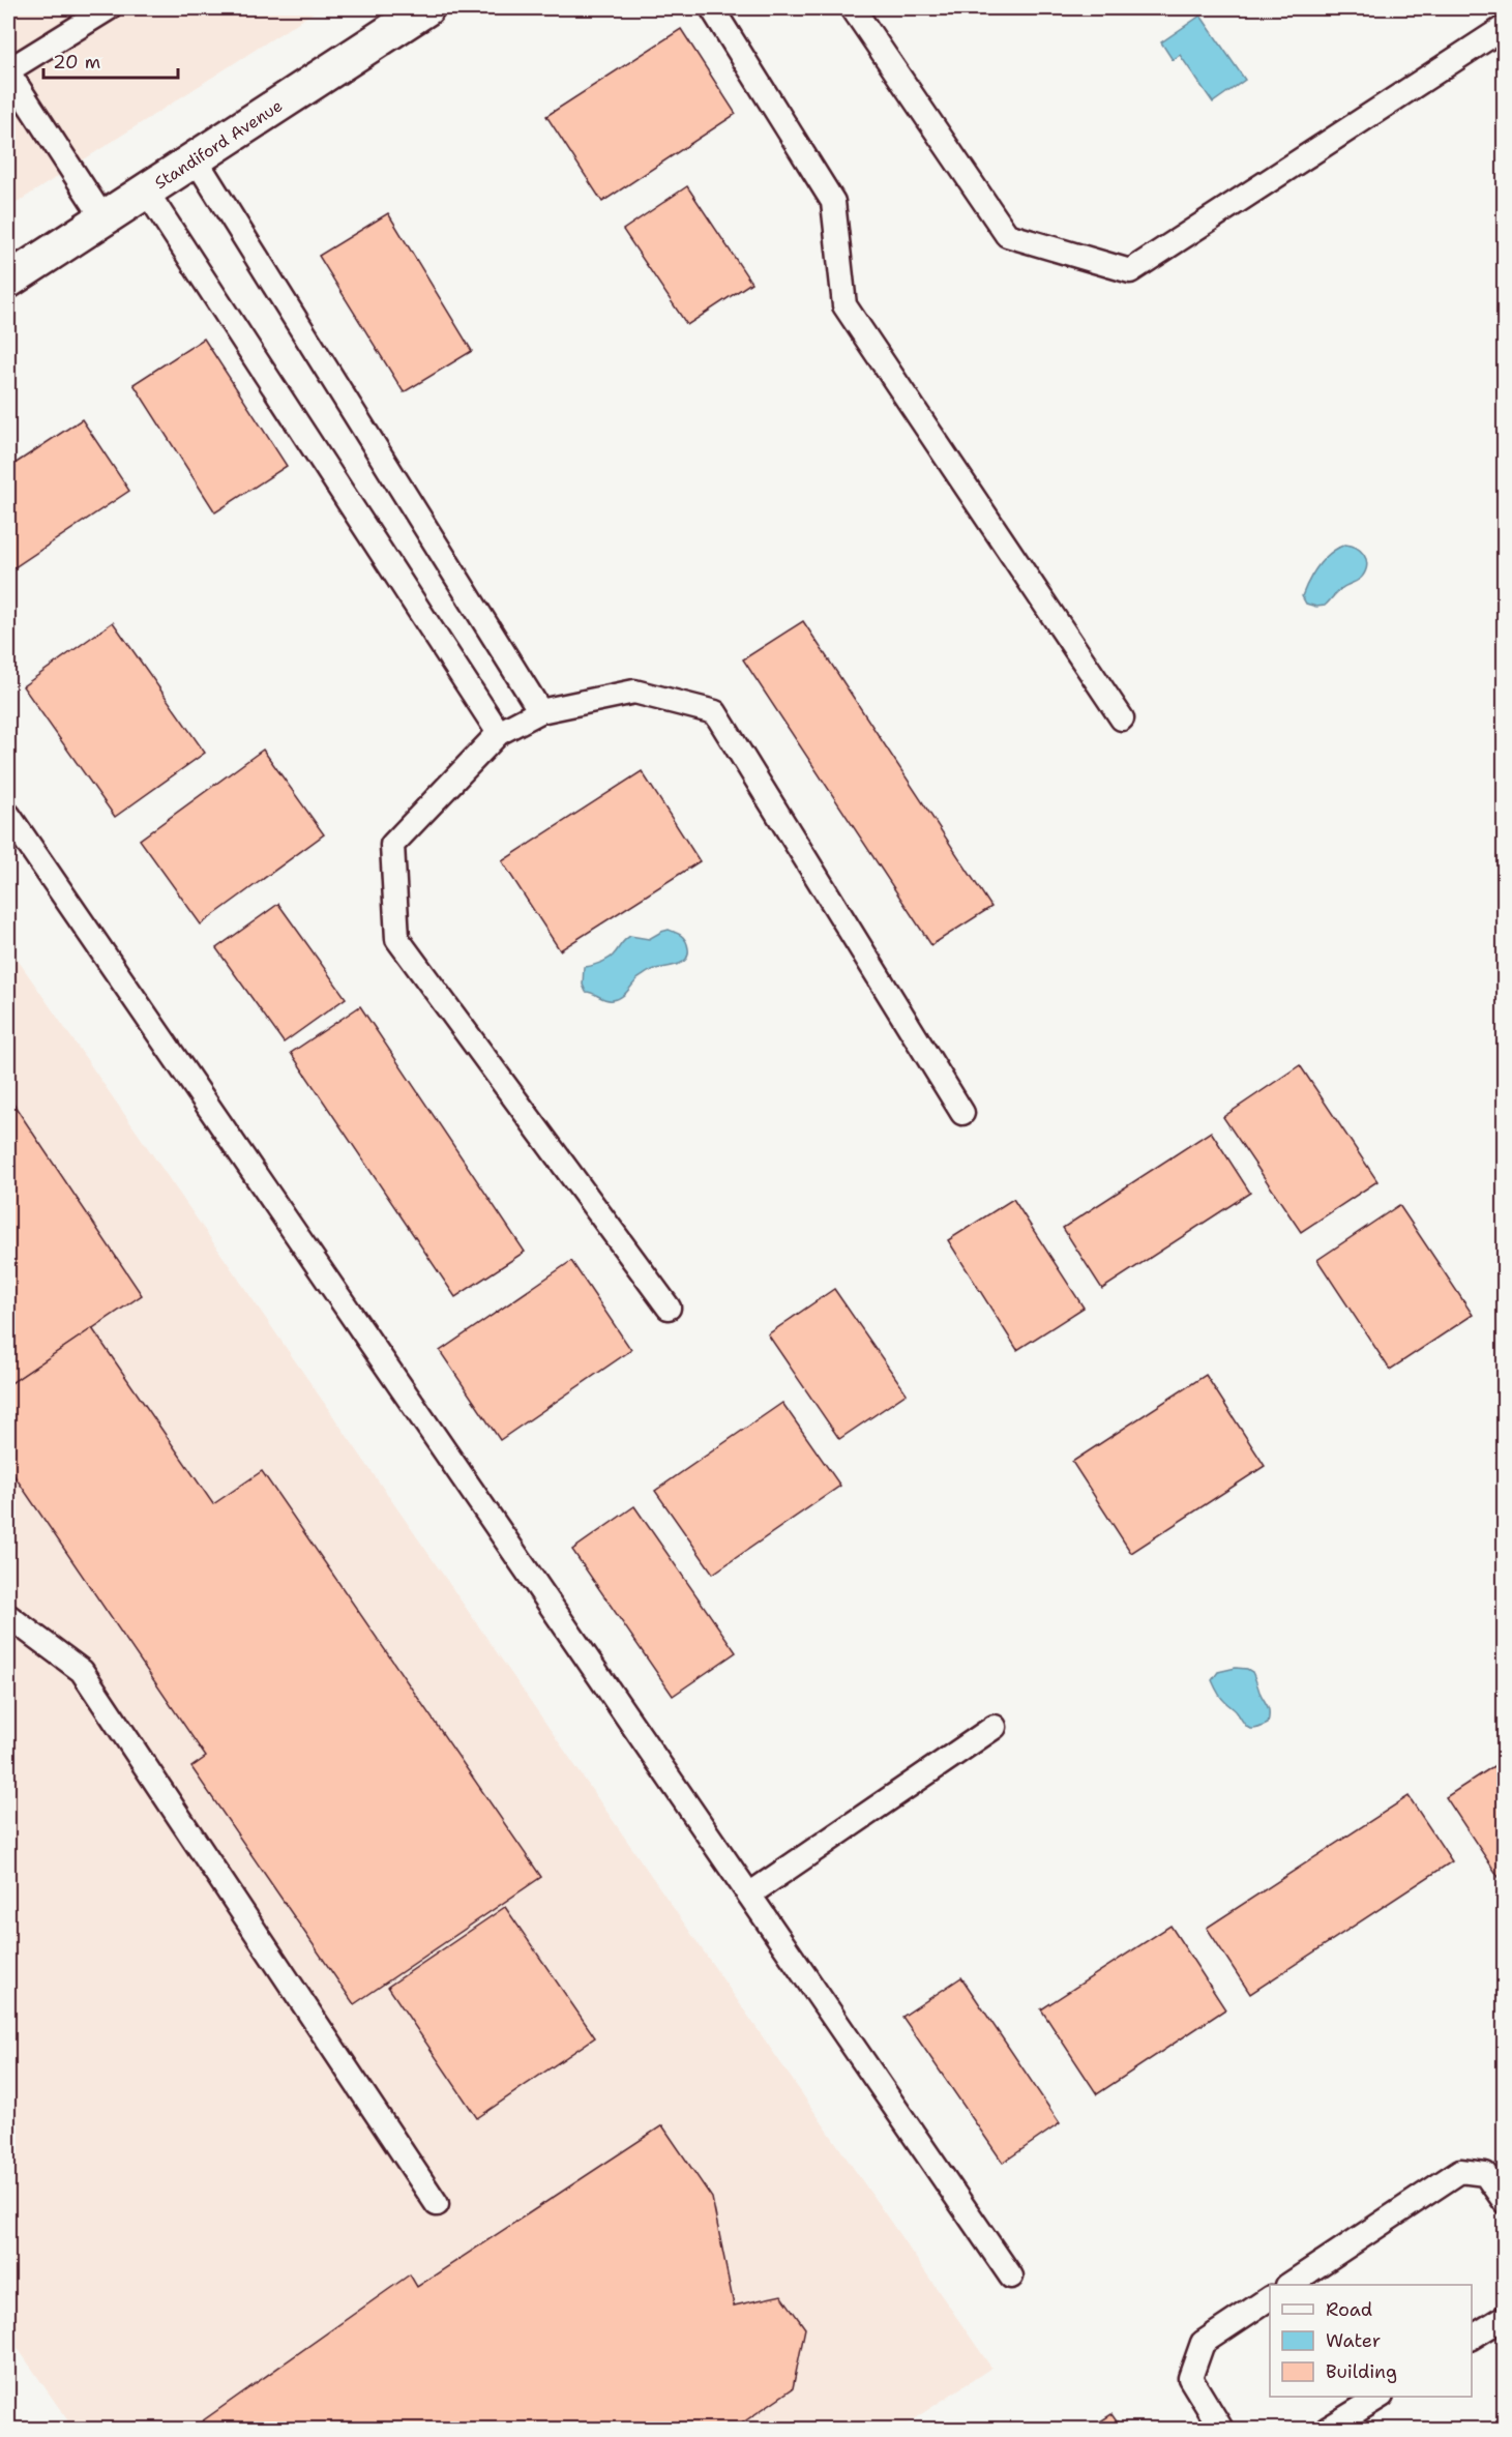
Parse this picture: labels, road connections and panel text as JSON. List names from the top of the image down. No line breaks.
{"streets":{"main road":["Standiford Avenue"]},"legend":["Road","Water","Building"],"scale_bar":"20 m"}
